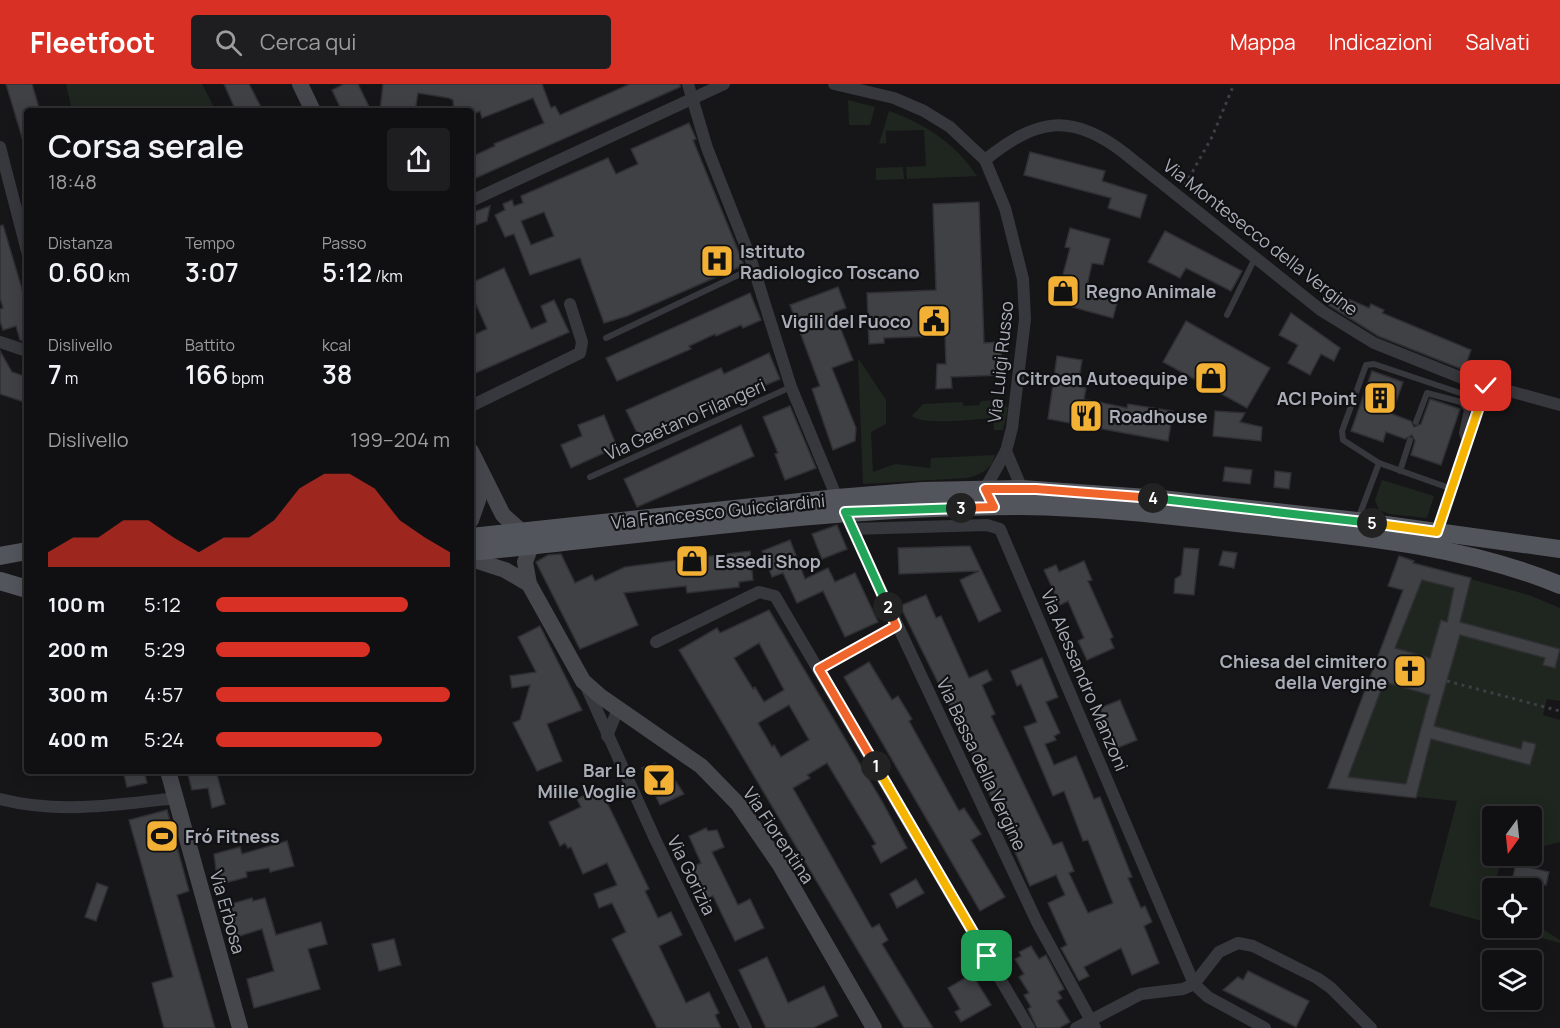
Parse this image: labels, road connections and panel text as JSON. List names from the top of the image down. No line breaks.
{"streets":{"main road":["Via Francesco Guicciardini","Via Fiorentina","Via Erbosa"],"street":["Via Montesecco della Vergine","Via Luigi Russo","Via Alessandro Manzoni","Via Bassa della Vergine","Via Gorizia"],"lane":["Via Gaetano Filangeri"]},"crossings":[["Via Montesecco della Vergine","Via Luigi Russo"],["Via Luigi Russo","Via Francesco Guicciardini"],["Via Gaetano Filangeri","Via Bassa della Vergine"],["Via Francesco Guicciardini","Via Bassa della Vergine"],["Via Francesco Guicciardini","Via Fiorentina"],["Via Alessandro Manzoni","Via Bassa della Vergine"],["Via Fiorentina","Via Gorizia"]],"places":{"hospital":["Istituto Radiologico Toscano"],"shop":["Regno Animale","Citroen Autoequipe","Essedi Shop"],"public building":["Vigili del Fuoco"],"building":["ACI Point"],"restaurant":["Roadhouse"],"church":["Chiesa del cimitero della Vergine"],"bar":["Bar Le Mille Voglie"],"sports":["Fró Fitness"]},"north":"bottom","page":{"header":"Fleetfoot","search":"Cerca qui","nav":["Mappa","Indicazioni","Salvati"],"heading":["Corsa serale","18:48"],"stats":[["Distanza","0.60 km"],["Tempo","3:07"],["Passo","5:12 /km"],["Dislivello","7 m"],["Battito","166 bpm"],["kcal","38"]],"chart":["Dislivello","199–204 m"],"pins":["4","3","5","2","1"],"list":[{"name":"100 m","note":"5:12"},{"name":"200 m","note":"5:29"},{"name":"300 m","note":"4:57"},{"name":"400 m","note":"5:24"}]}}
